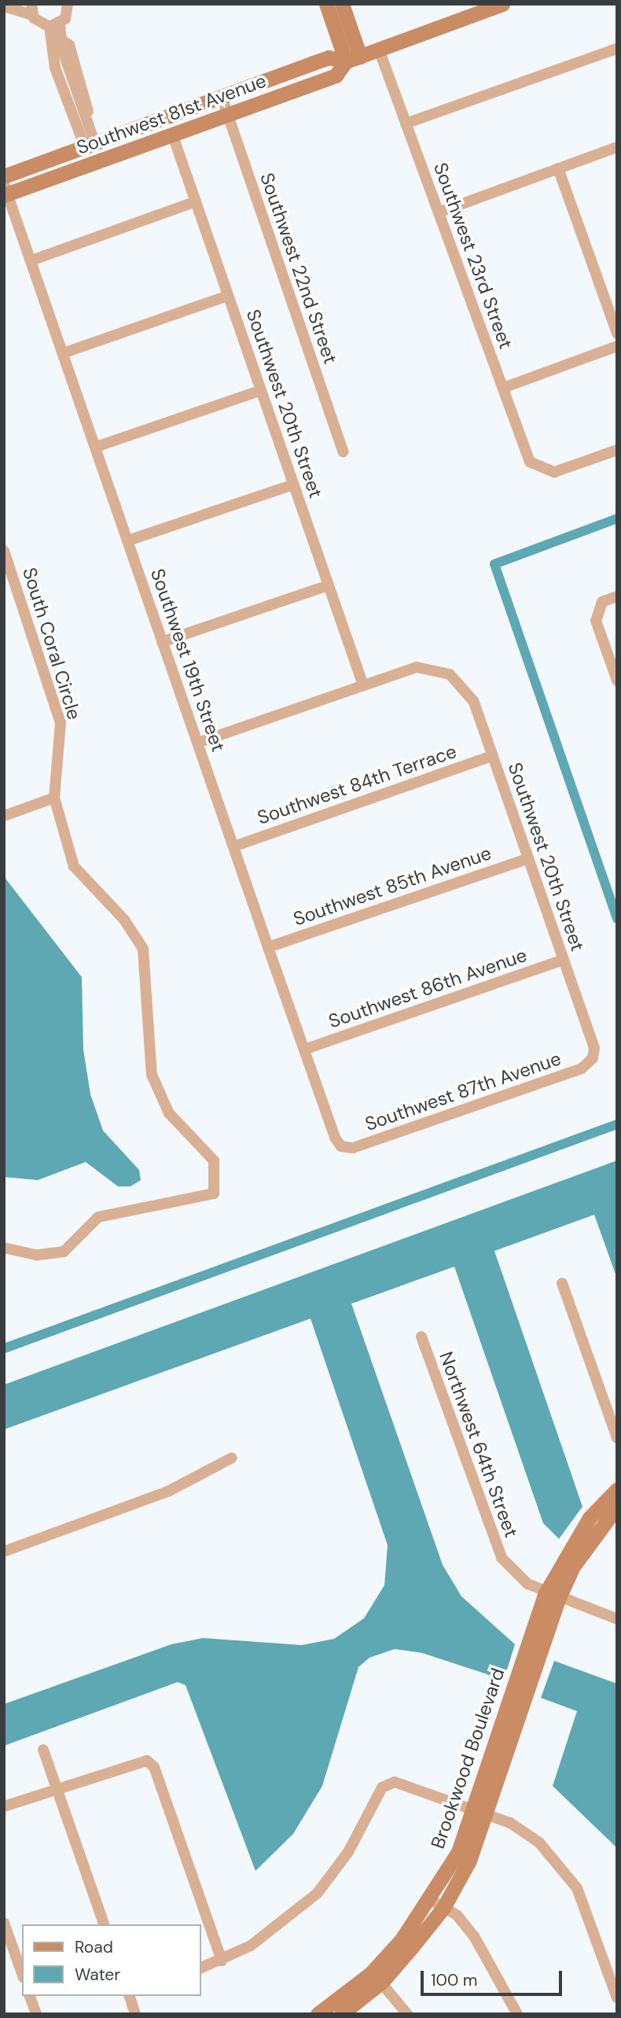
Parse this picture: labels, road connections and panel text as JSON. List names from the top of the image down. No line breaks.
{"streets":{"street":["Southwest 81st Avenue","Southwest 23rd Street","Southwest 22nd Street","Southwest 20th Street","South Coral Circle","Southwest 19th Street","Southwest 84th Terrace","Southwest 85th Avenue","Southwest 86th Avenue","Southwest 87th Avenue","Northwest 64th Street","Brookwood Boulevard"]},"crossings":[["Southwest 81st Avenue","Southwest 23rd Street"],["Southwest 81st Avenue","Southwest 22nd Street"],["Southwest 81st Avenue","Southwest 20th Street"],["Southwest 81st Avenue","Southwest 19th Street"],["Southwest 20th Street","Southwest 84th Terrace"],["Southwest 20th Street","Southwest 85th Avenue"],["Southwest 20th Street","Southwest 86th Avenue"],["Southwest 20th Street","Southwest 87th Avenue"],["Southwest 19th Street","Southwest 84th Terrace"],["Southwest 19th Street","Southwest 85th Avenue"],["Southwest 19th Street","Southwest 86th Avenue"],["Southwest 19th Street","Southwest 87th Avenue"],["Northwest 64th Street","Brookwood Boulevard"]],"legend":["Road","Water"],"scale_bar":"100 m"}
